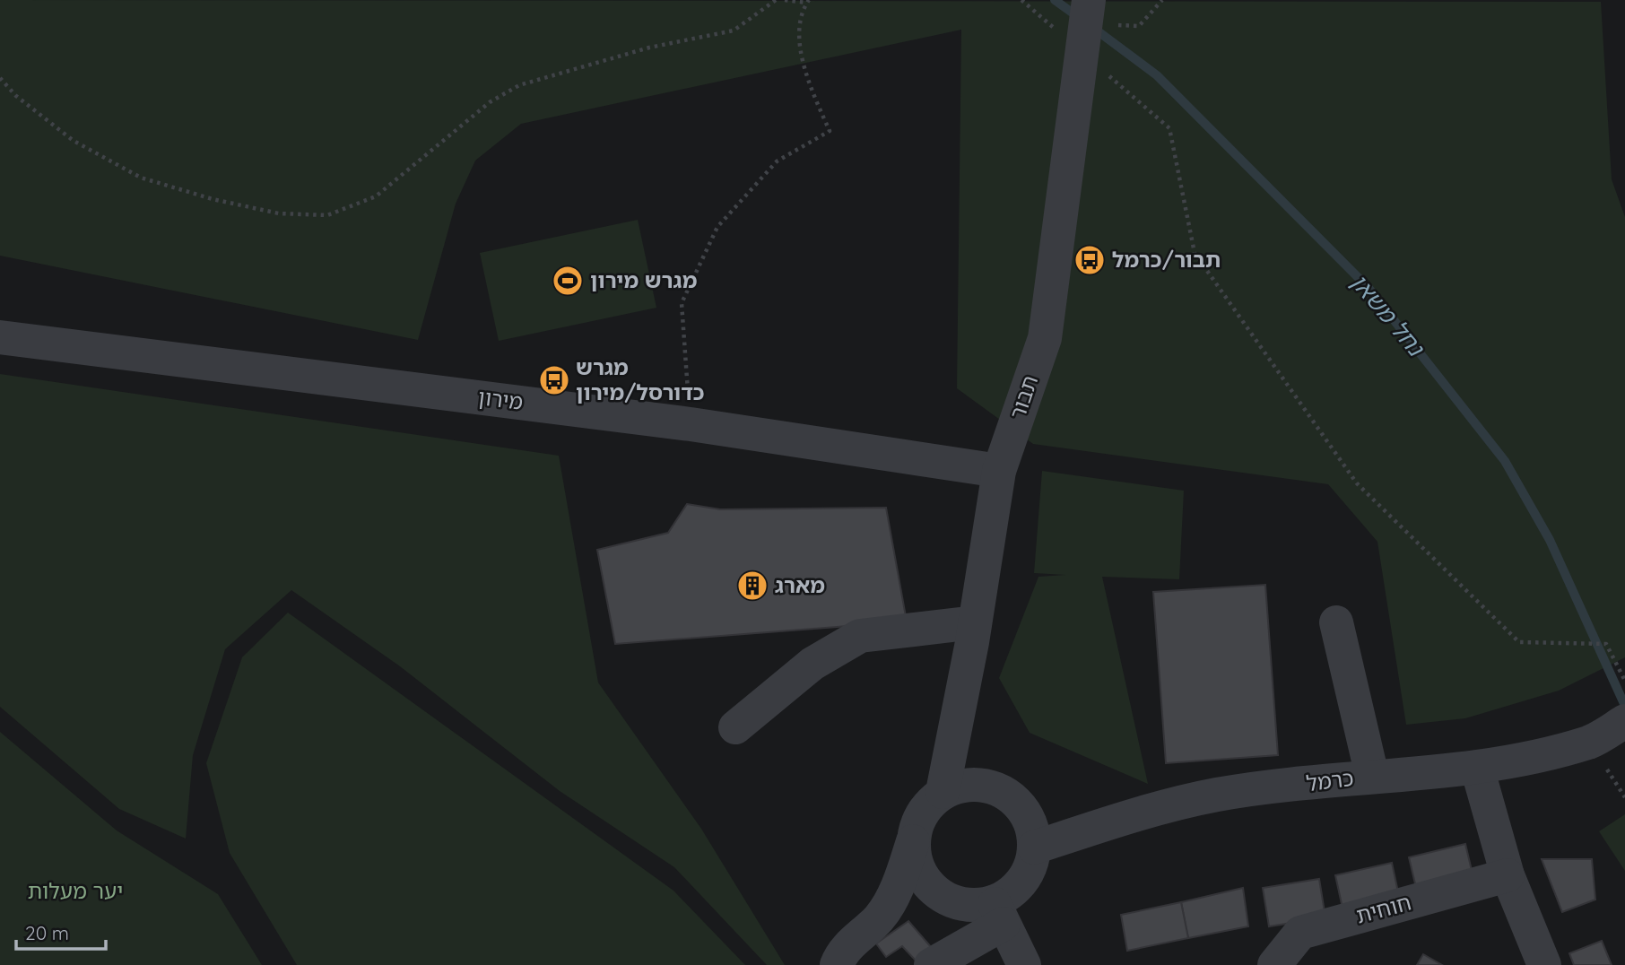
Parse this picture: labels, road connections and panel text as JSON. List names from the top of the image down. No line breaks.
{"streets":{"street":["תבור","מירון","כרמל","חוחית"]},"crossings":[["תבור","מירון"],["תבור","כרמל"]],"water":["נחל משאן"],"parks":["יער מעלות"],"places":{"bus stop":["תבור/כרמל","מגרש כדורסל/מירון"],"sports":["מגרש מירון"],"building":["מארג"]},"scale_bar":"20 m"}
